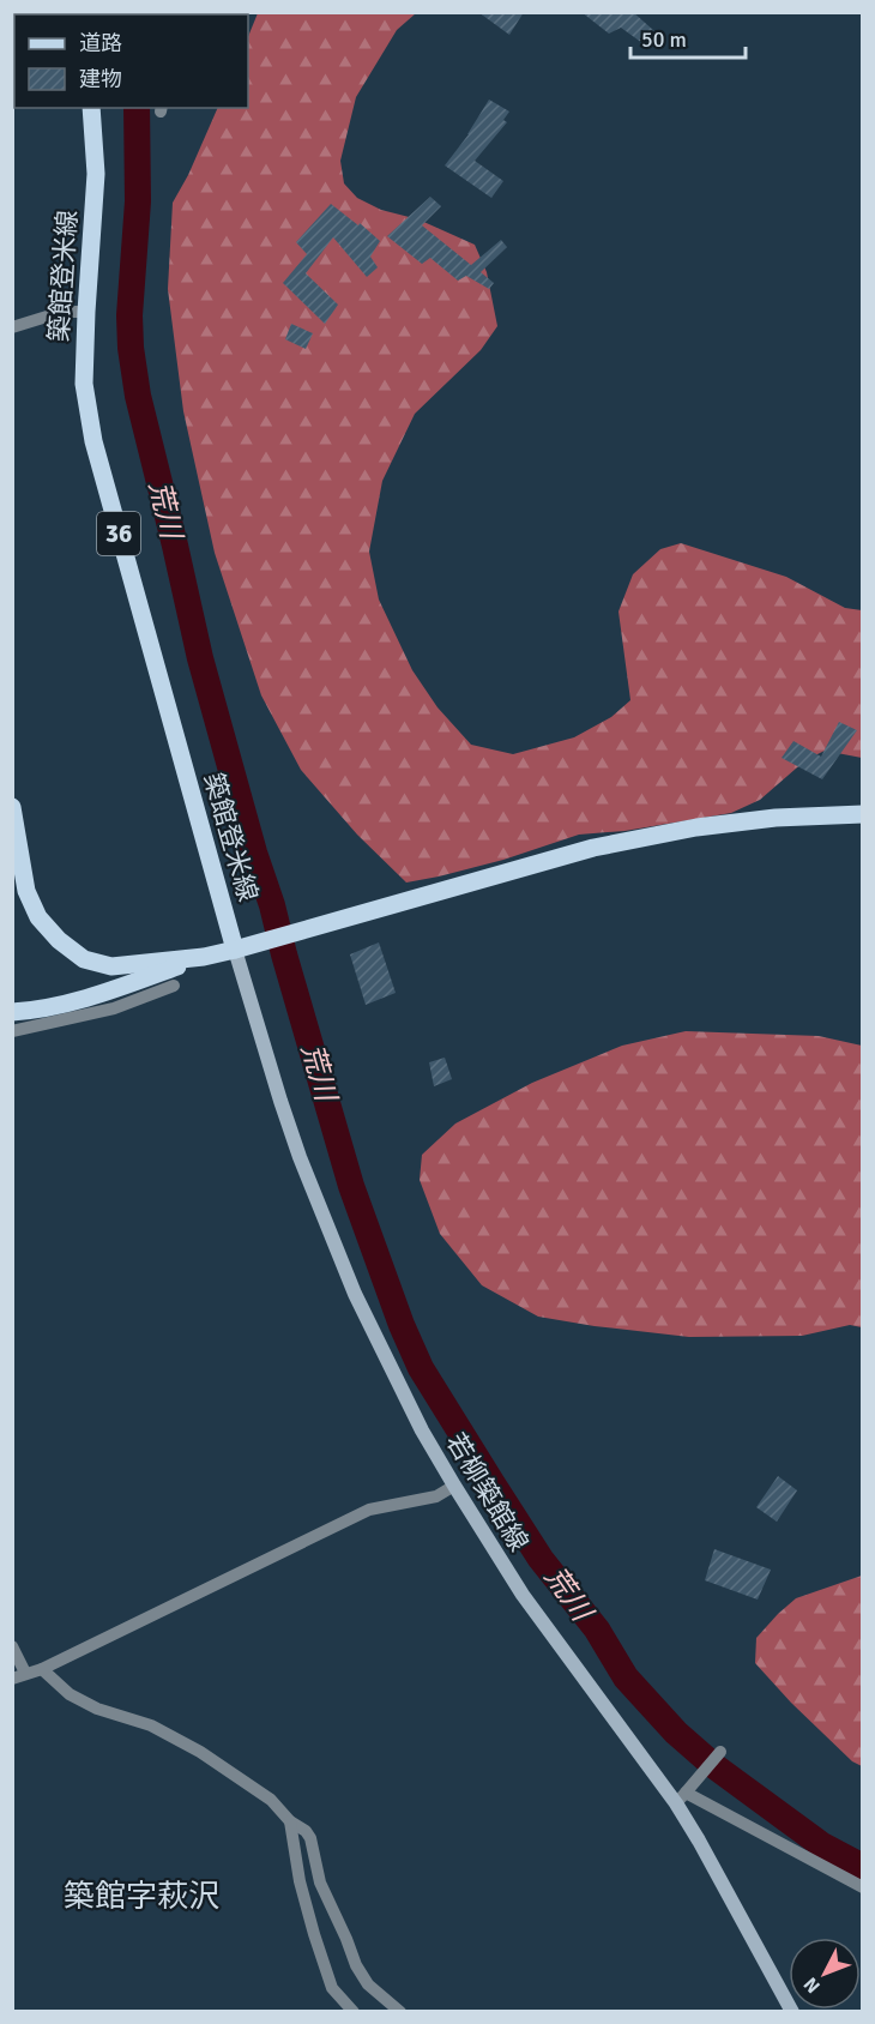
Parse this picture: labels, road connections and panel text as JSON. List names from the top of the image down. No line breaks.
{"streets":{"main road":["築館登米線","36","若柳築館線"]},"crossings":[["築館登米線","若柳築館線"]],"districts":["築館字萩沢"],"water":["荒川"],"legend":["道路","建物"],"scale_bar":"50 m","north":"bottom left"}
